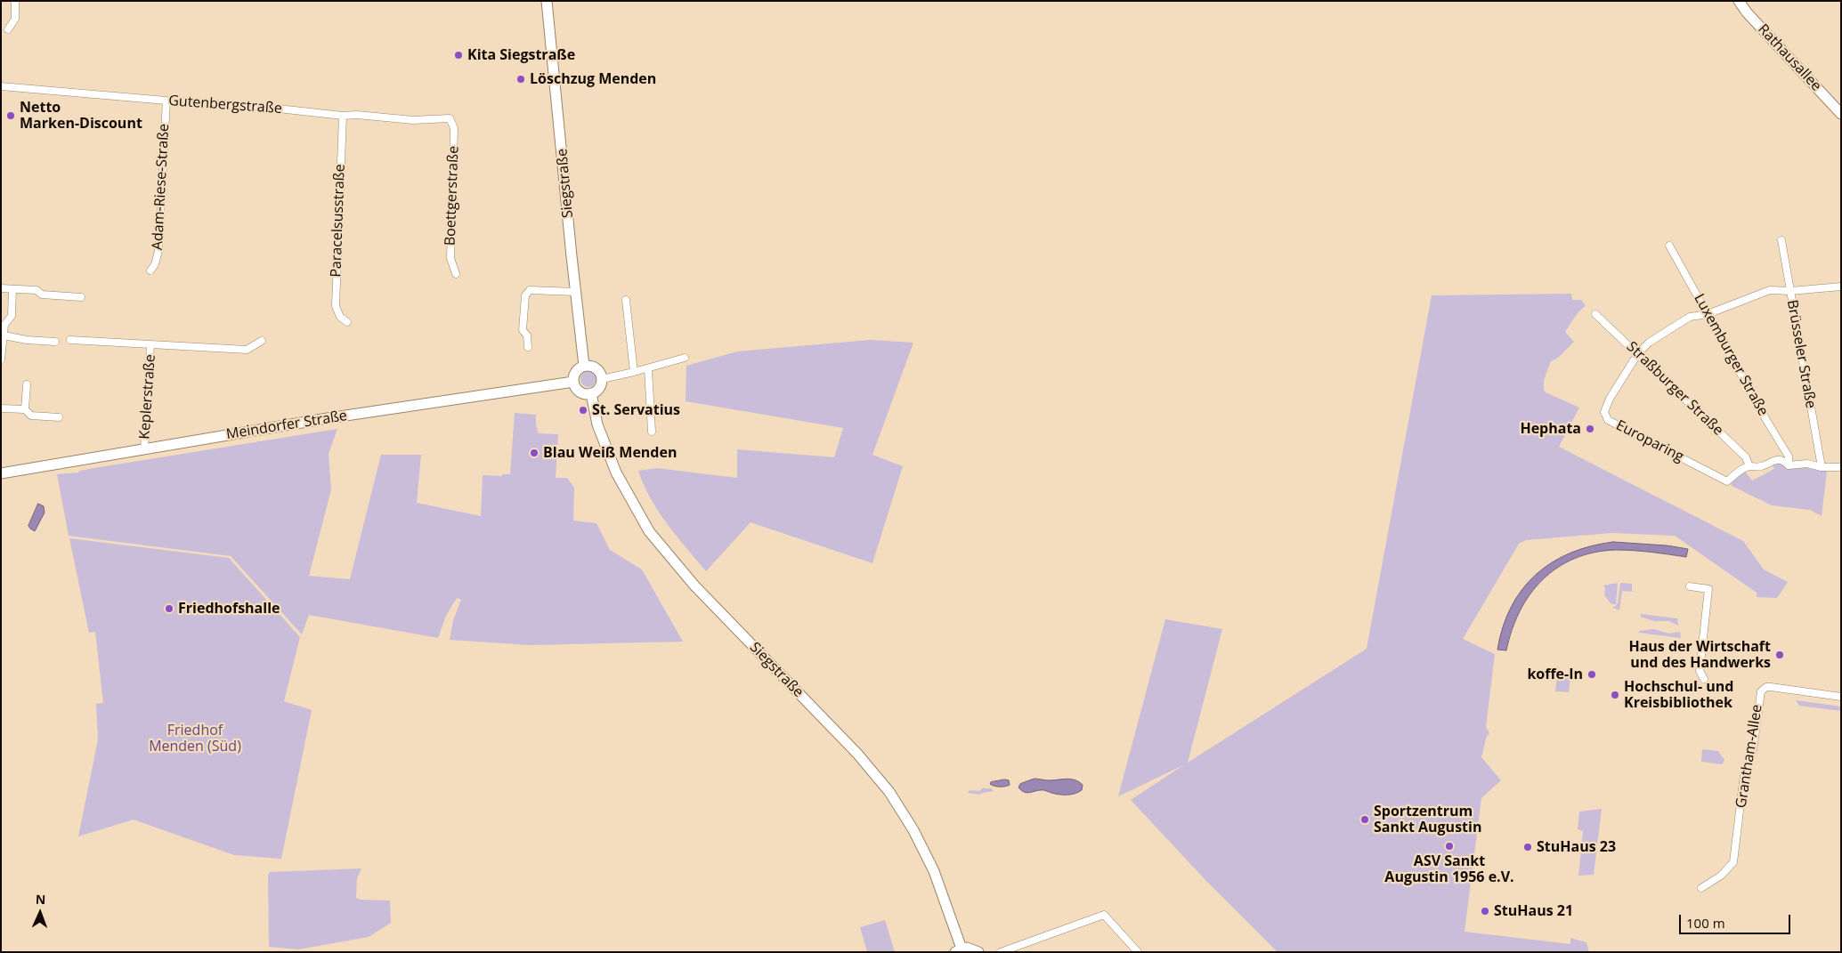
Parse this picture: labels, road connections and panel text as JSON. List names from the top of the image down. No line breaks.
{"streets":{"main road":["Rathausallee","Siegstraße","Meindorfer Straße"],"street":["Gutenbergstraße","Adam-Riese-Straße","Boettgerstraße","Paracelsusstraße","Brüsseler Straße","Luxemburger Straße","Straßburger Straße","Keplerstraße","Europaring","Grantham-Allee"]},"crossings":[["Gutenbergstraße","Adam-Riese-Straße"],["Gutenbergstraße","Boettgerstraße"],["Gutenbergstraße","Paracelsusstraße"],["Siegstraße","Meindorfer Straße"],["Brüsseler Straße","Europaring"],["Luxemburger Straße","Europaring"],["Straßburger Straße","Europaring"],["Keplerstraße","Meindorfer Straße"]],"parks":["Friedhof Menden (Süd)"],"places":["Kita Siegstraße","Löschzug Menden","Netto Marken-Discount","St. Servatius","Hephata","Blau Weiß Menden","Friedhofshalle","Haus der Wirtschaft und des Handwerks","koffe-In","Hochschul- und Kreisbibliothek","Sportzentrum Sankt Augustin","ASV Sankt Augustin 1956 e.V.","StuHaus 23","StuHaus 21"],"scale_bar":"100 m","north":"top"}
